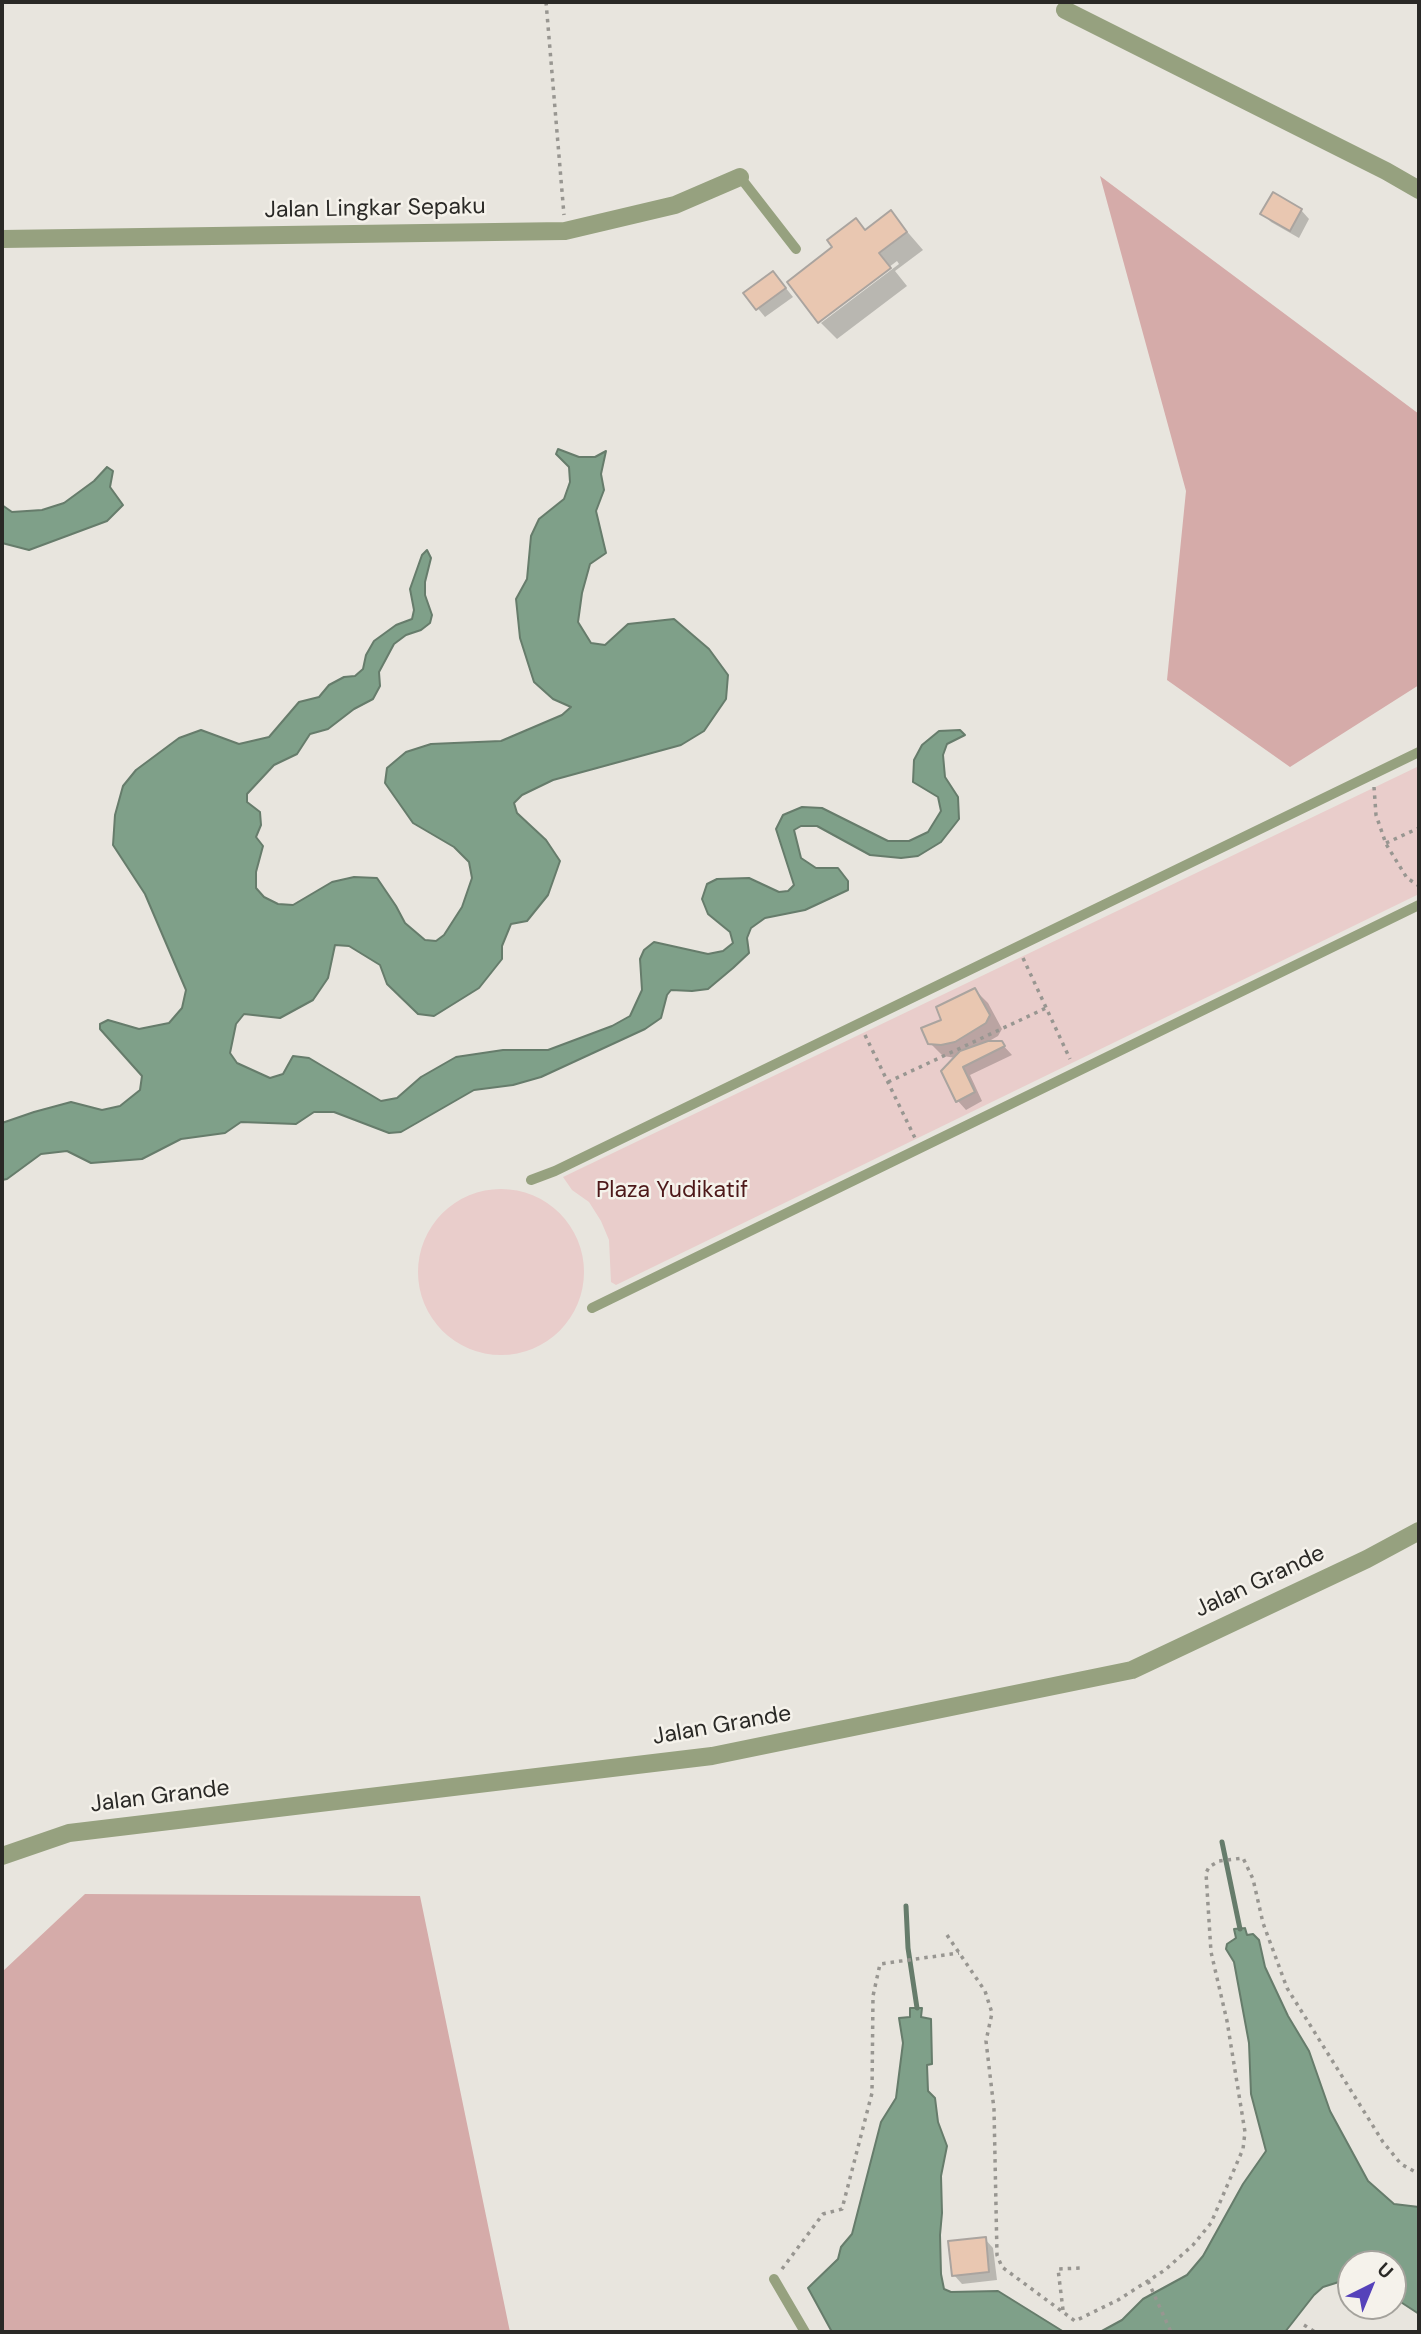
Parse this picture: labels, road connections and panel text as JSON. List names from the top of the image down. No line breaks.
{"streets":{"street":["Jalan Lingkar Sepaku","Jalan Grande"]},"parks":["Plaza Yudikatif"],"north":"top right"}
